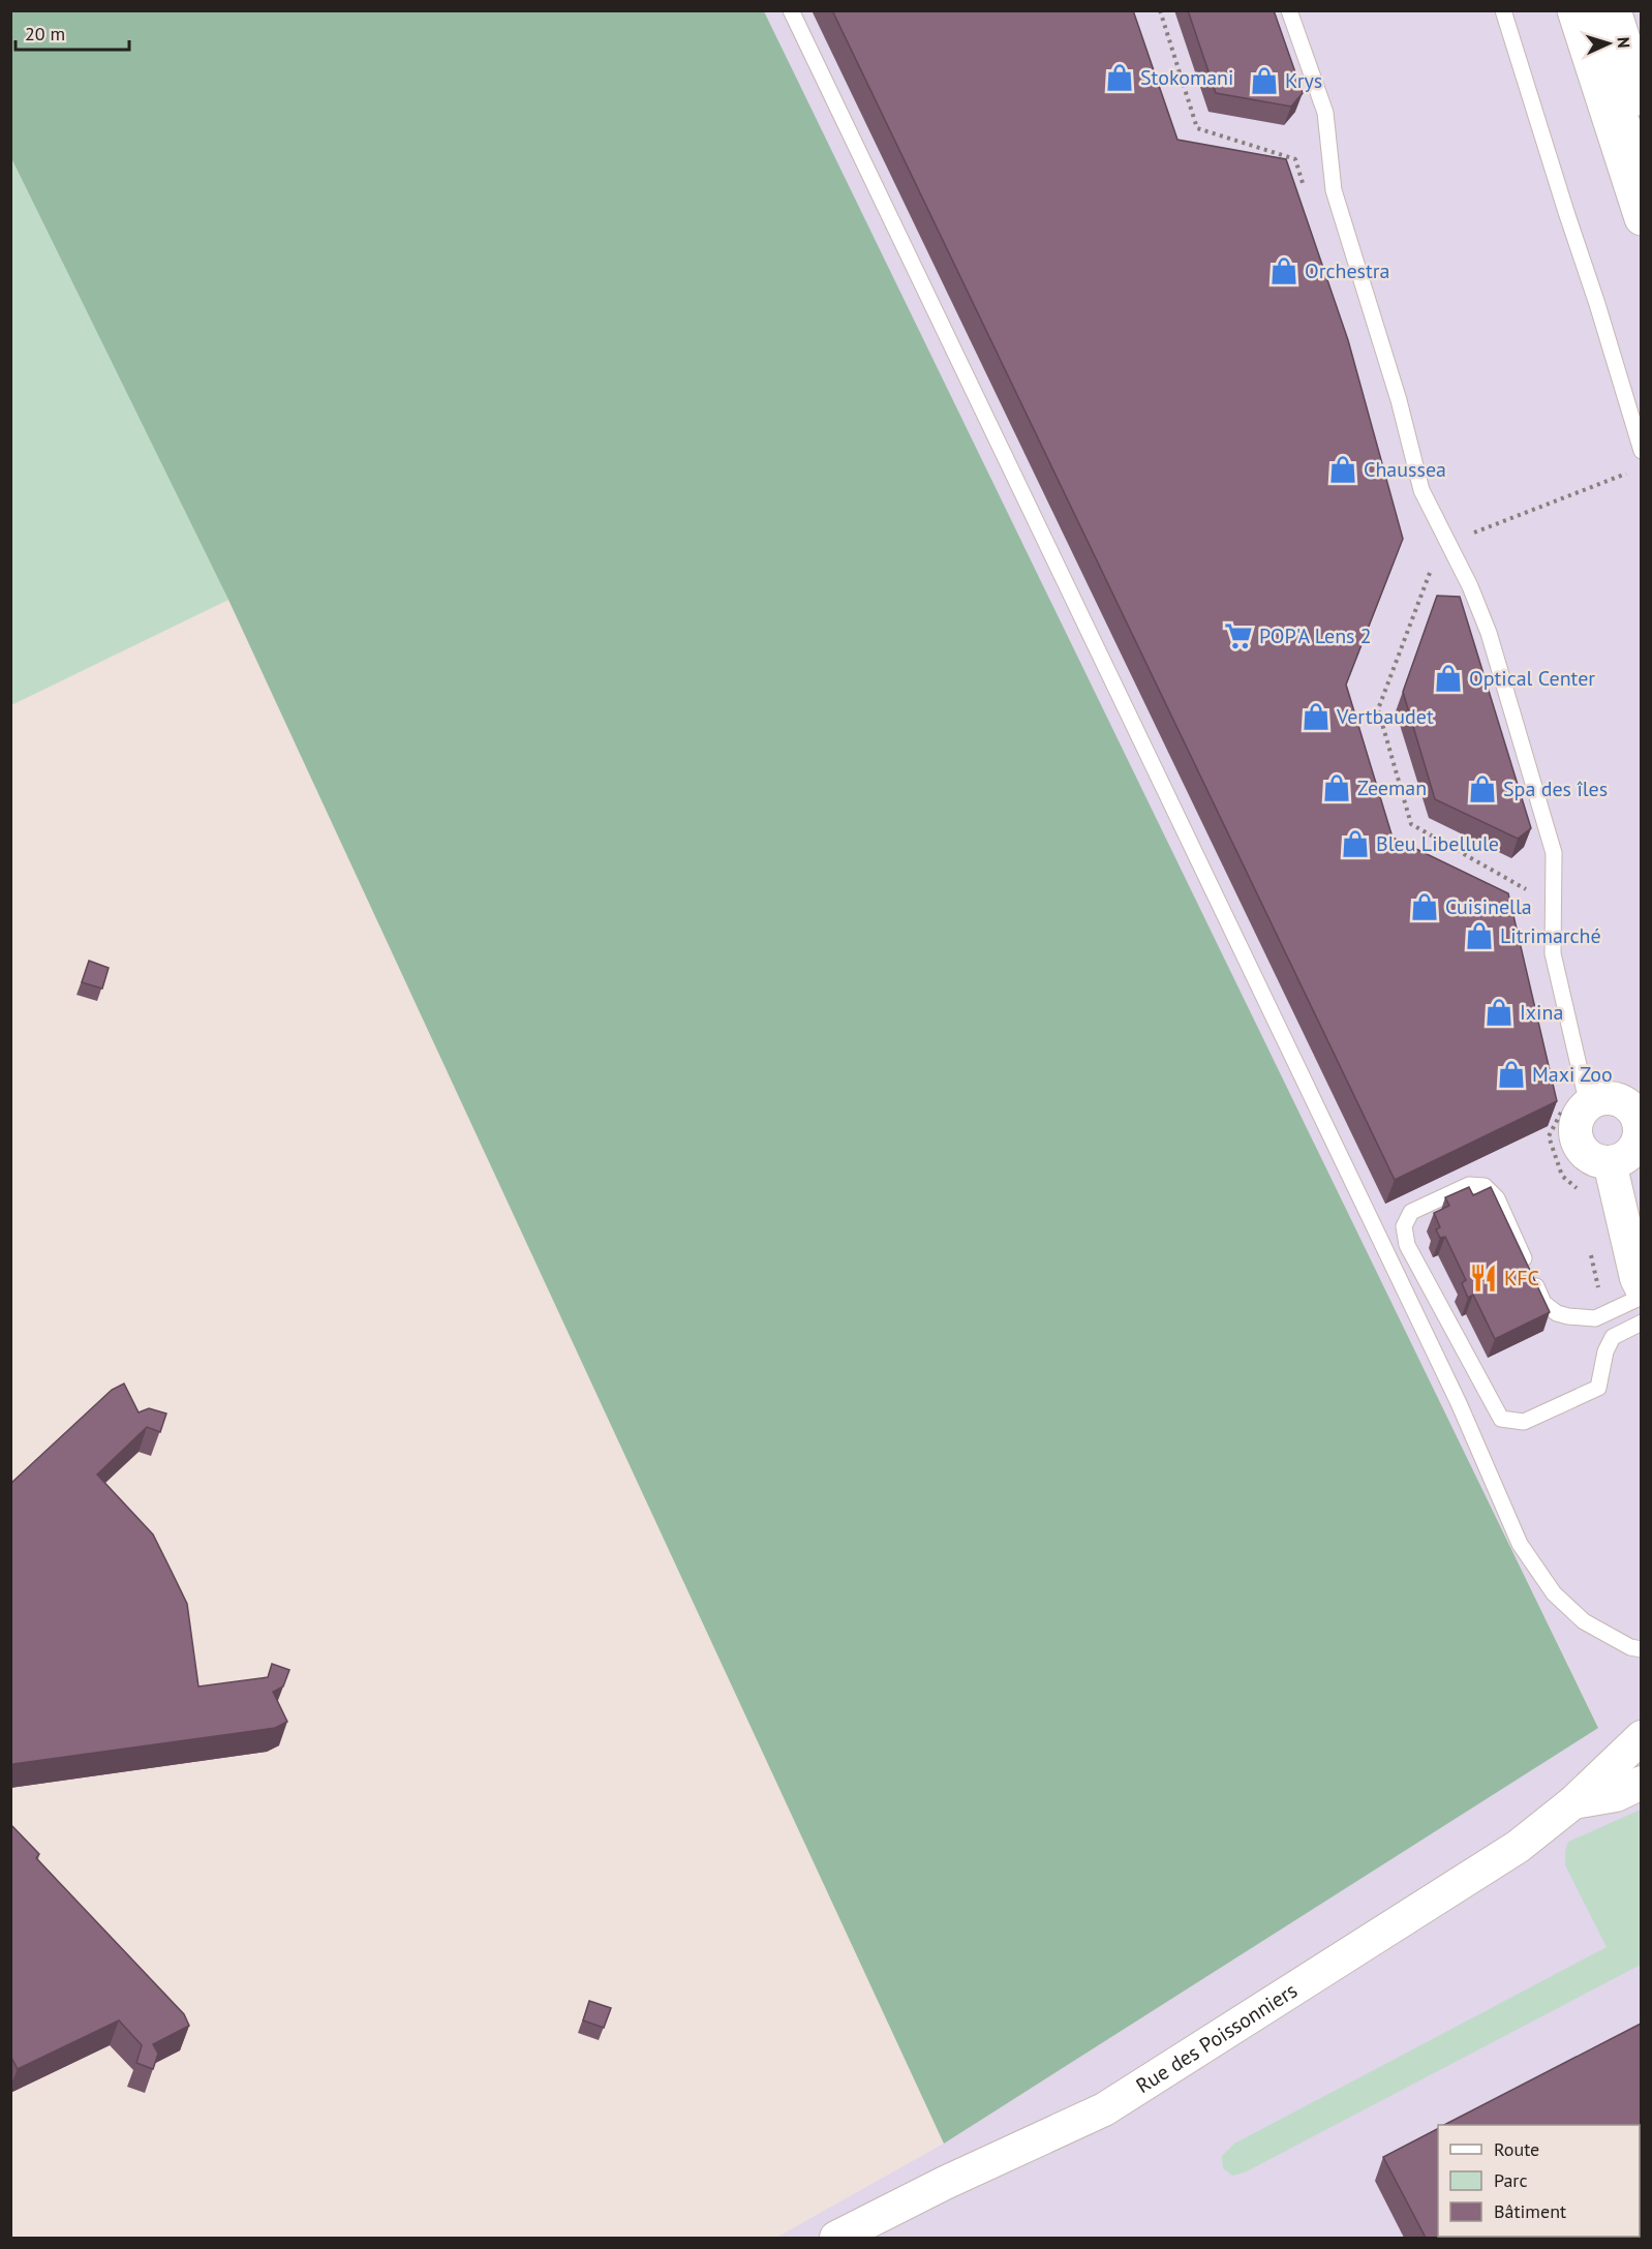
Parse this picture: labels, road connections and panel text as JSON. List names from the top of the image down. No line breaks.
{"streets":{"street":["Rue des Poissonniers"]},"places":{"shop":["Stokomani","Krys","Orchestra","Chaussea","Optical Center","Vertbaudet","Zeeman","Spa des îles","Bleu Libellule","Cuisinella","Litrimarché","Ixina","Maxi Zoo"],"supermarket":["POP'A Lens 2"],"restaurant":["KFC"]},"legend":["Route","Parc","Bâtiment"],"scale_bar":"20 m","north":"right"}
